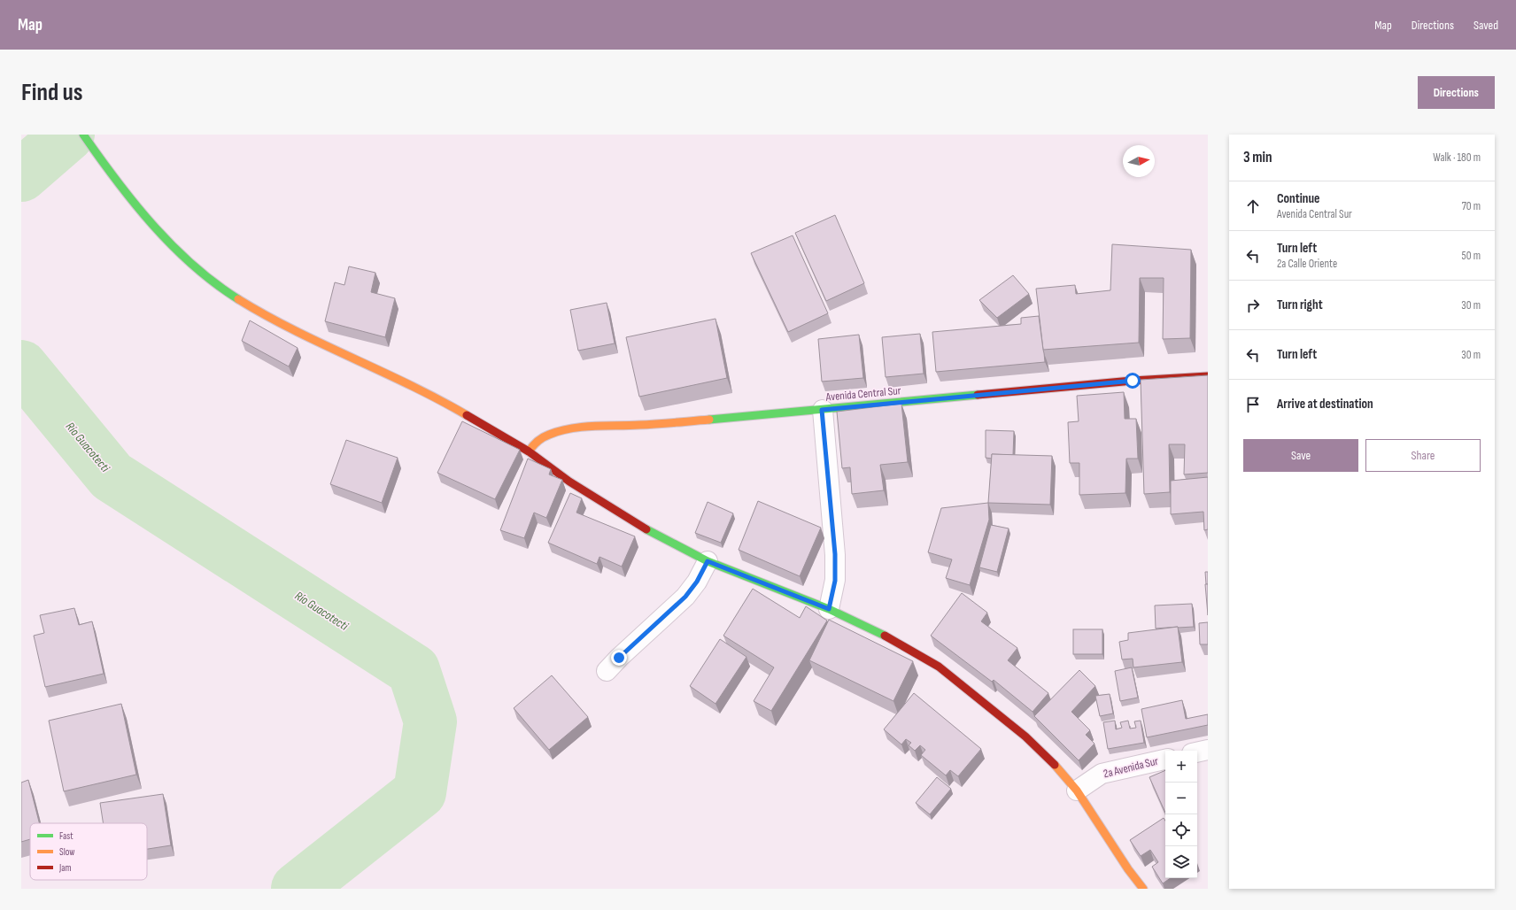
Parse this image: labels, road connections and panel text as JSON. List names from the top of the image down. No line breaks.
{"streets":{"street":["Avenida Central Sur","2a Avenida Sur"]},"water":["Río Guacotecti"],"legend":["Fast","Slow","Jam"],"north":"right","page":{"header":"Map","nav":["Map","Directions","Saved"],"buttons":["Directions",["Save","Share"]],"title":"Find us","heading":["3 min","Walk · 180 m"],"list":[["Continue","Avenida Central Sur","70 m"],["Turn left","2a Calle Oriente","50 m"],["Turn right","30 m"],["Turn left","30 m"],"Arrive at destination"],"map_buttons":["+","−"]}}
